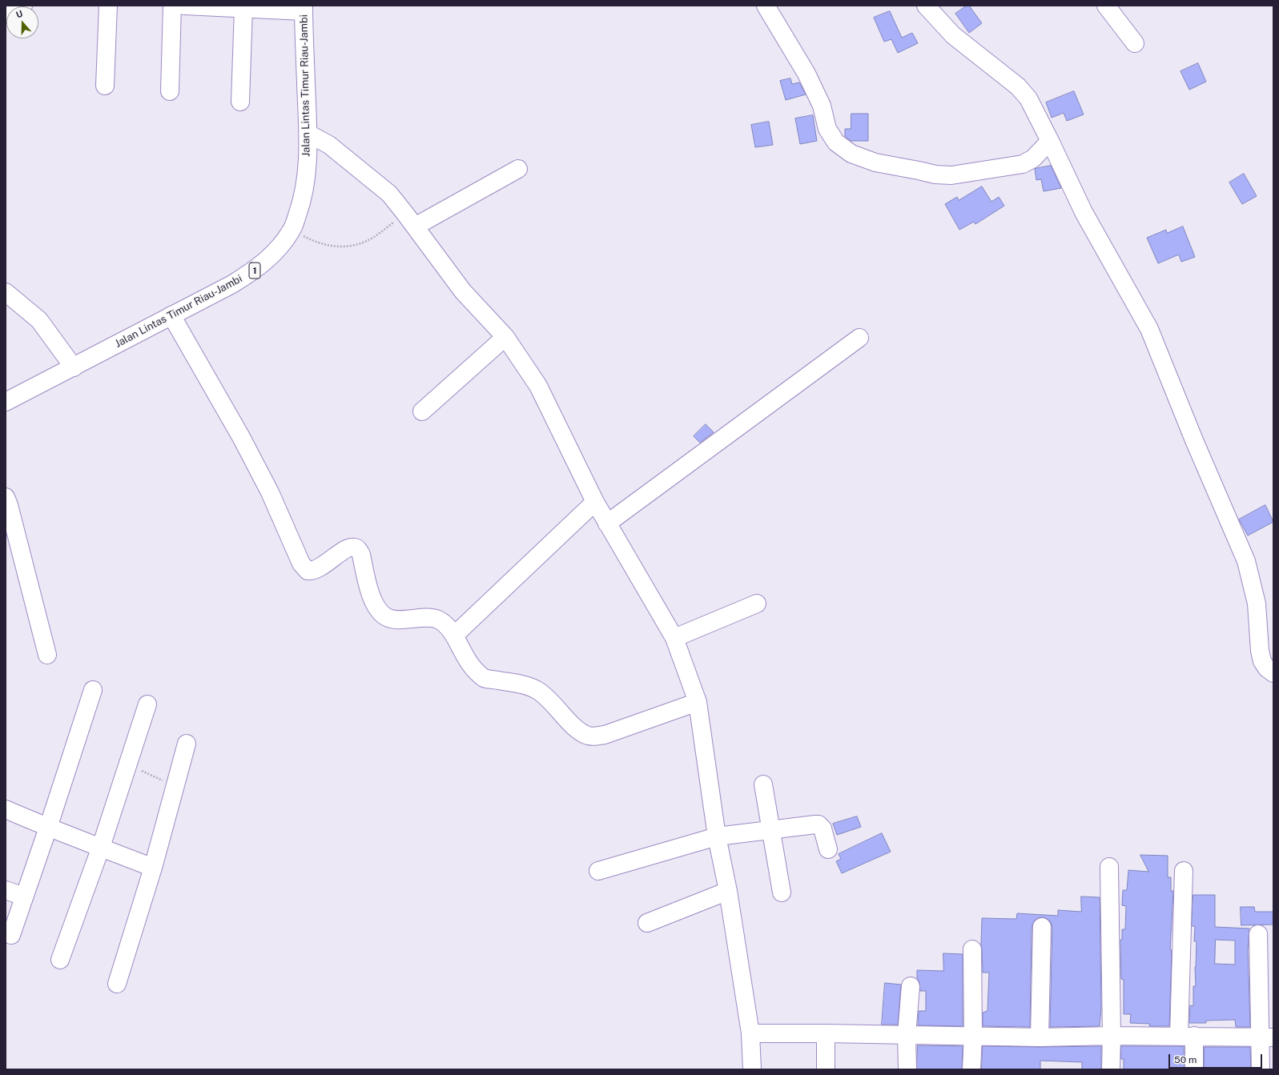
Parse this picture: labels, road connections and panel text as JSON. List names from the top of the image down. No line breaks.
{"streets":{"main road":["Jalan Lintas Timur Riau-Jambi","1"]},"scale_bar":"50 m","north":"top"}
